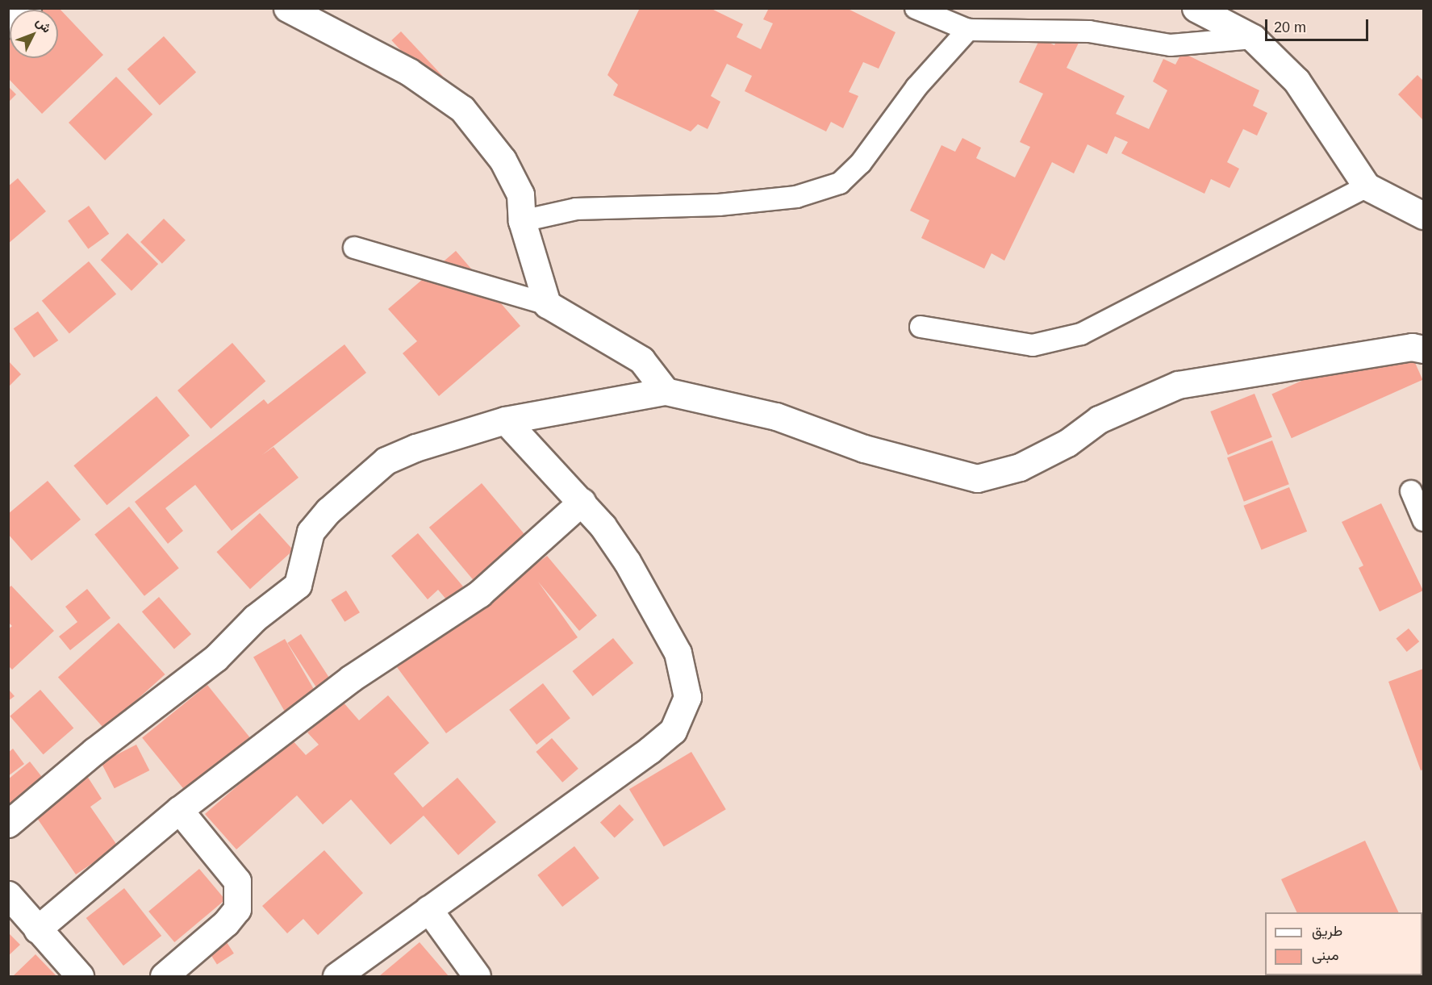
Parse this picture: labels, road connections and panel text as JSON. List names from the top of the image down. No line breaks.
{"legend":["طريق","مبنى"],"scale_bar":"20 m","north":"top right"}
